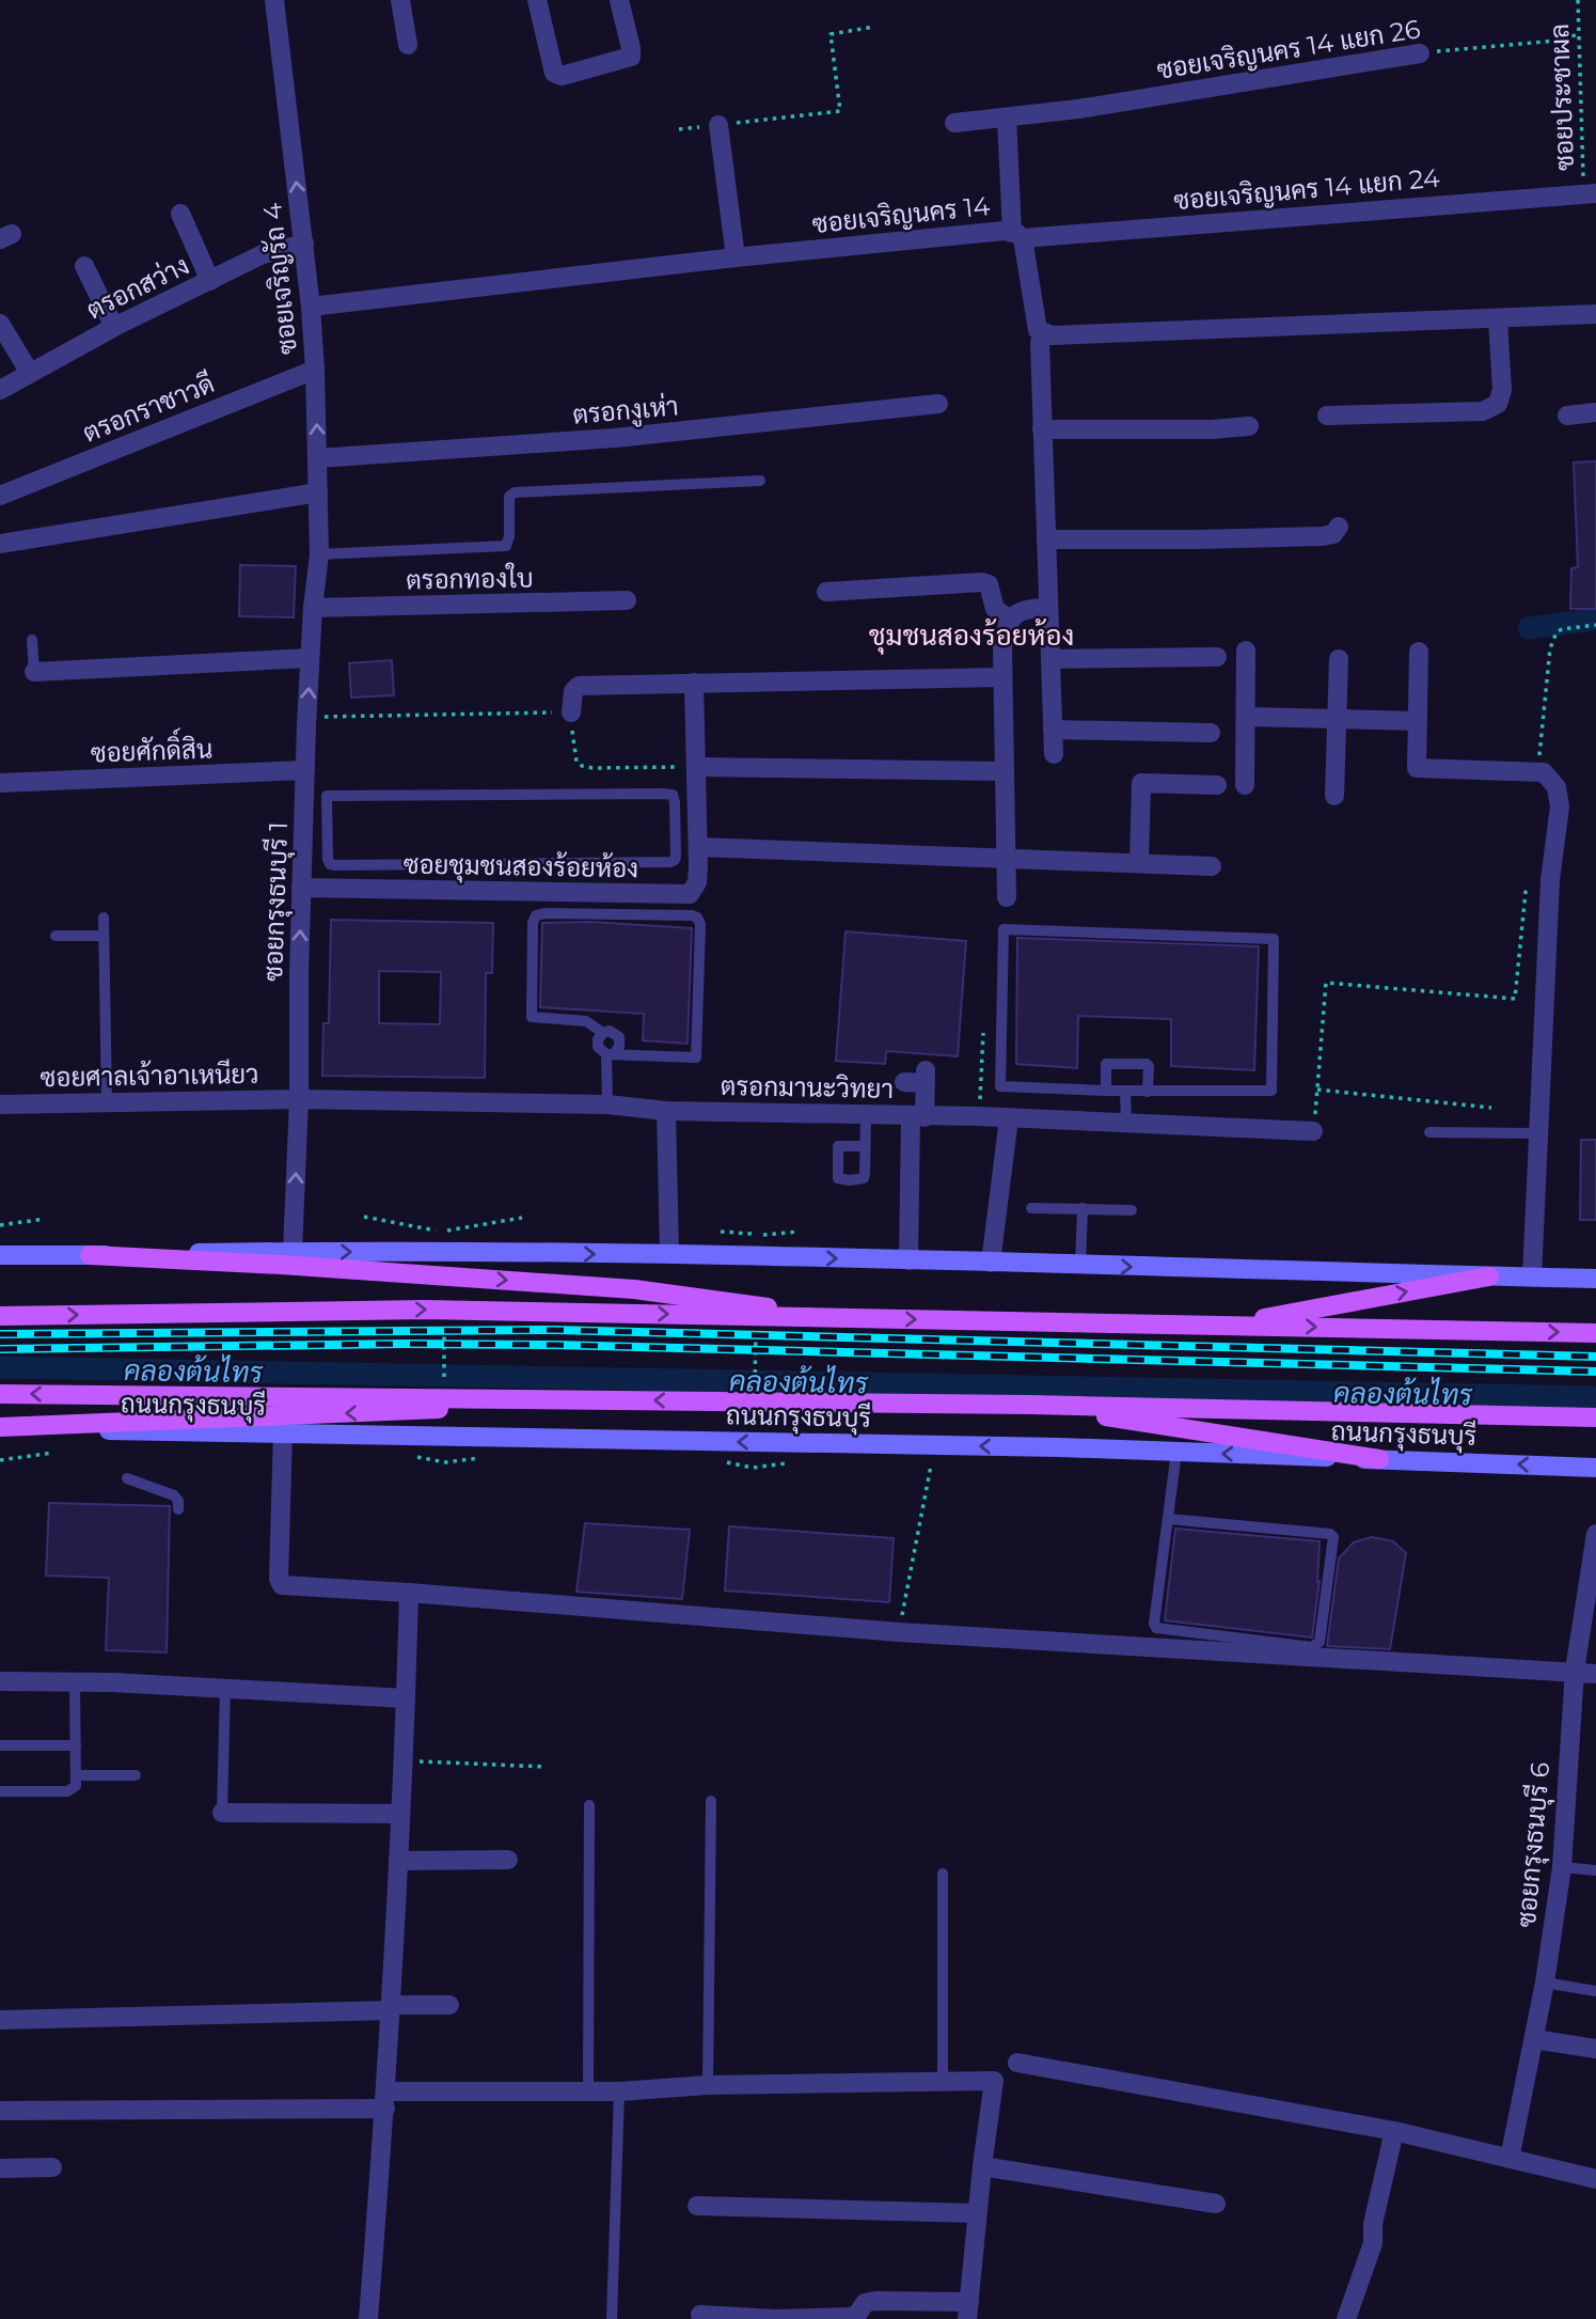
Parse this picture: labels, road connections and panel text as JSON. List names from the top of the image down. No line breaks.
{"streets":{"main road":["ถนนกรุงธนบุรี"],"street":["ซอยเจริญนคร 14 แยก 26","ซอยเจริญนคร 14 แยก 24","ซอยเจริญนคร 14","ซอยเจริญรัถ 4","ตรอกสว่าง","ตรอกราชาวดี","ตรอกงูเห่า","ตรอกทองใบ","ซอยศักดิ์สิน","ซอยชุมชนสองร้อยห้อง","ซอยกรุงธนบุรี 1","ซอยศาลเจ้าอาเหนียว","ตรอกมานะวิทยา","ซอยกรุงธนบุรี 6"],"path":["ซอยประชาผล"]},"crossings":[["ซอยเจริญนคร 14 แยก 26","ซอยประชาผล"],["ซอยประชาผล","ซอยเจริญนคร 14 แยก 24"],["ซอยเจริญนคร 14 แยก 24","ซอยเจริญนคร 14"],["ซอยเจริญนคร 14","ซอยเจริญรัถ 4"],["ซอยเจริญรัถ 4","ตรอกสว่าง"],["ซอยเจริญรัถ 4","ตรอกราชาวดี"],["ซอยเจริญรัถ 4","ตรอกงูเห่า"],["ซอยเจริญรัถ 4","ซอยกรุงธนบุรี 1"],["ตรอกทองใบ","ซอยกรุงธนบุรี 1"],["ซอยศักดิ์สิน","ซอยกรุงธนบุรี 1"],["ซอยชุมชนสองร้อยห้อง","ซอยกรุงธนบุรี 1"],["ซอยกรุงธนบุรี 1","ซอยศาลเจ้าอาเหนียว"],["ซอยกรุงธนบุรี 1","ตรอกมานะวิทยา"],["ซอยศาลเจ้าอาเหนียว","ตรอกมานะวิทยา"]],"one_way":["ซอยเจริญรัถ 4","ซอยกรุงธนบุรี 1"],"districts":["ชุมชนสองร้อยห้อง"],"water":["คลองต้นไทร"]}
